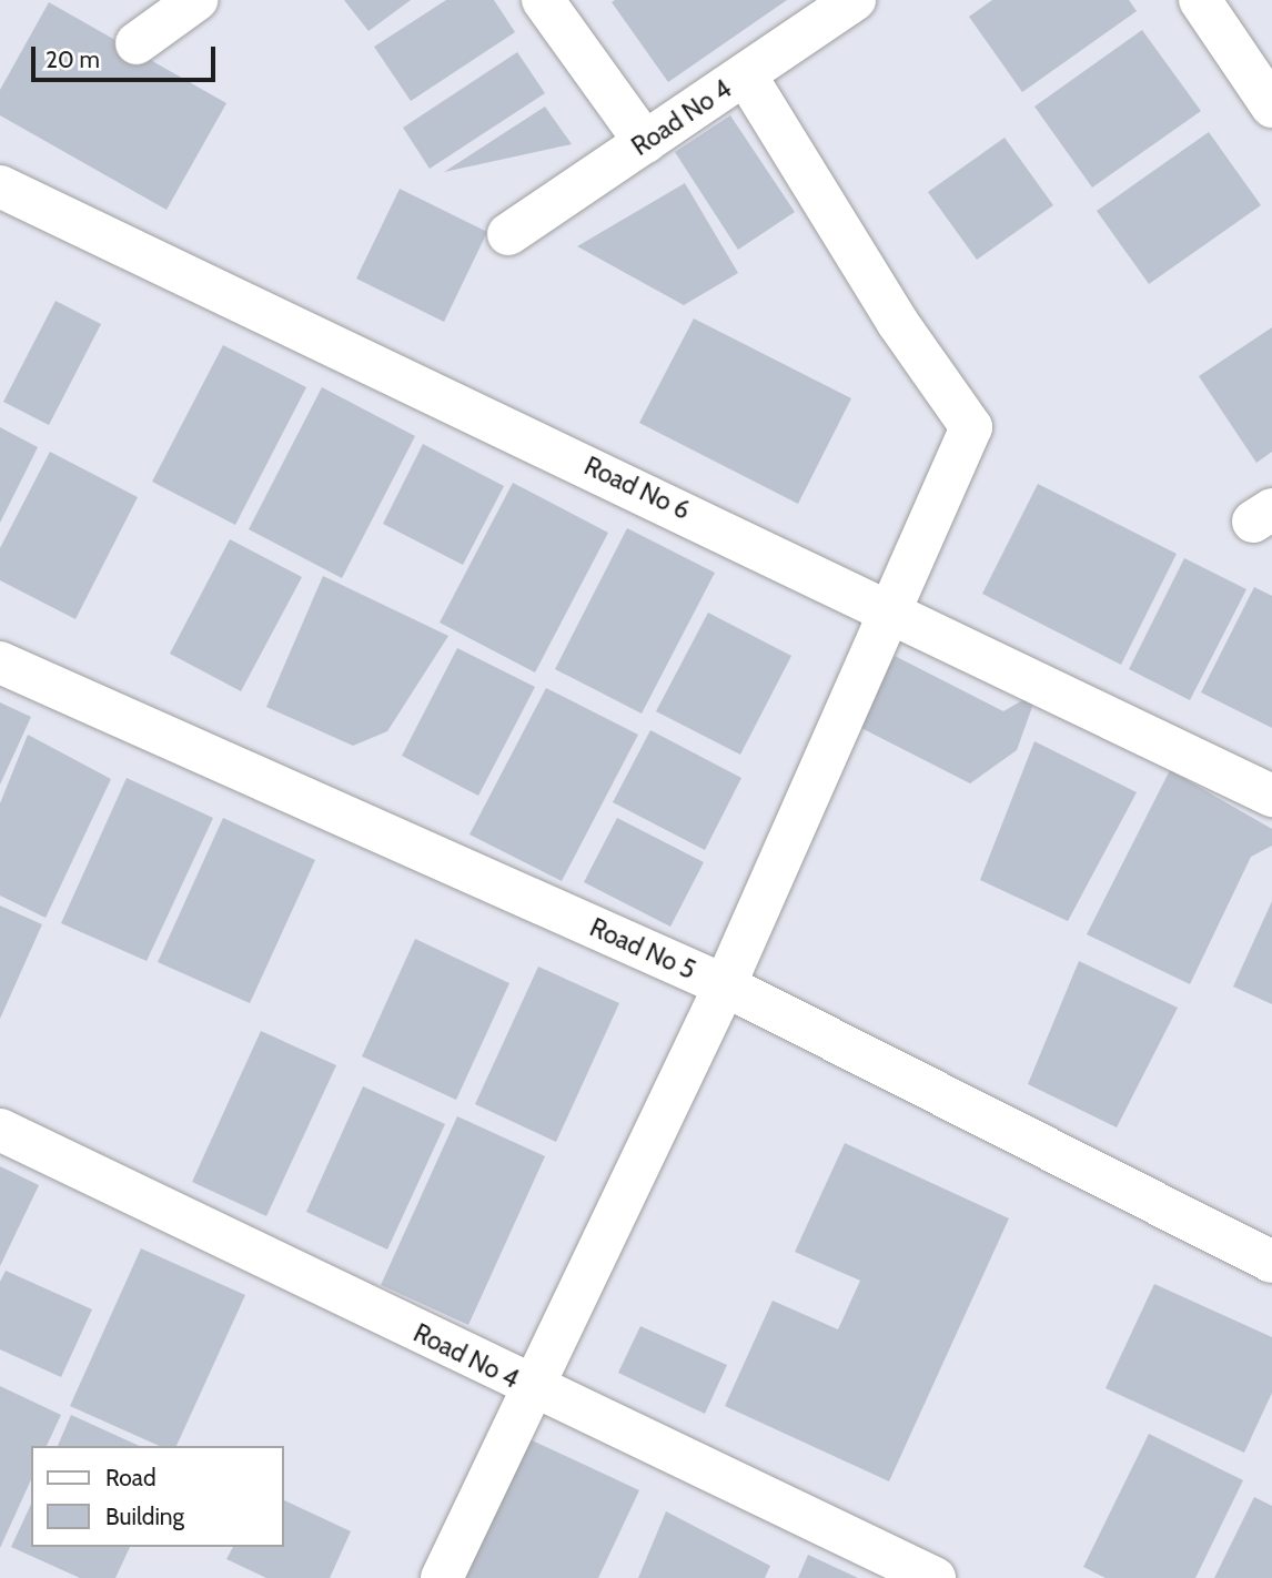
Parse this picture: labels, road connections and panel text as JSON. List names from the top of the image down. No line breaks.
{"streets":{"street":["Road No 4","Road No 6","Road No 5"]},"legend":["Road","Building"],"scale_bar":"20 m"}
